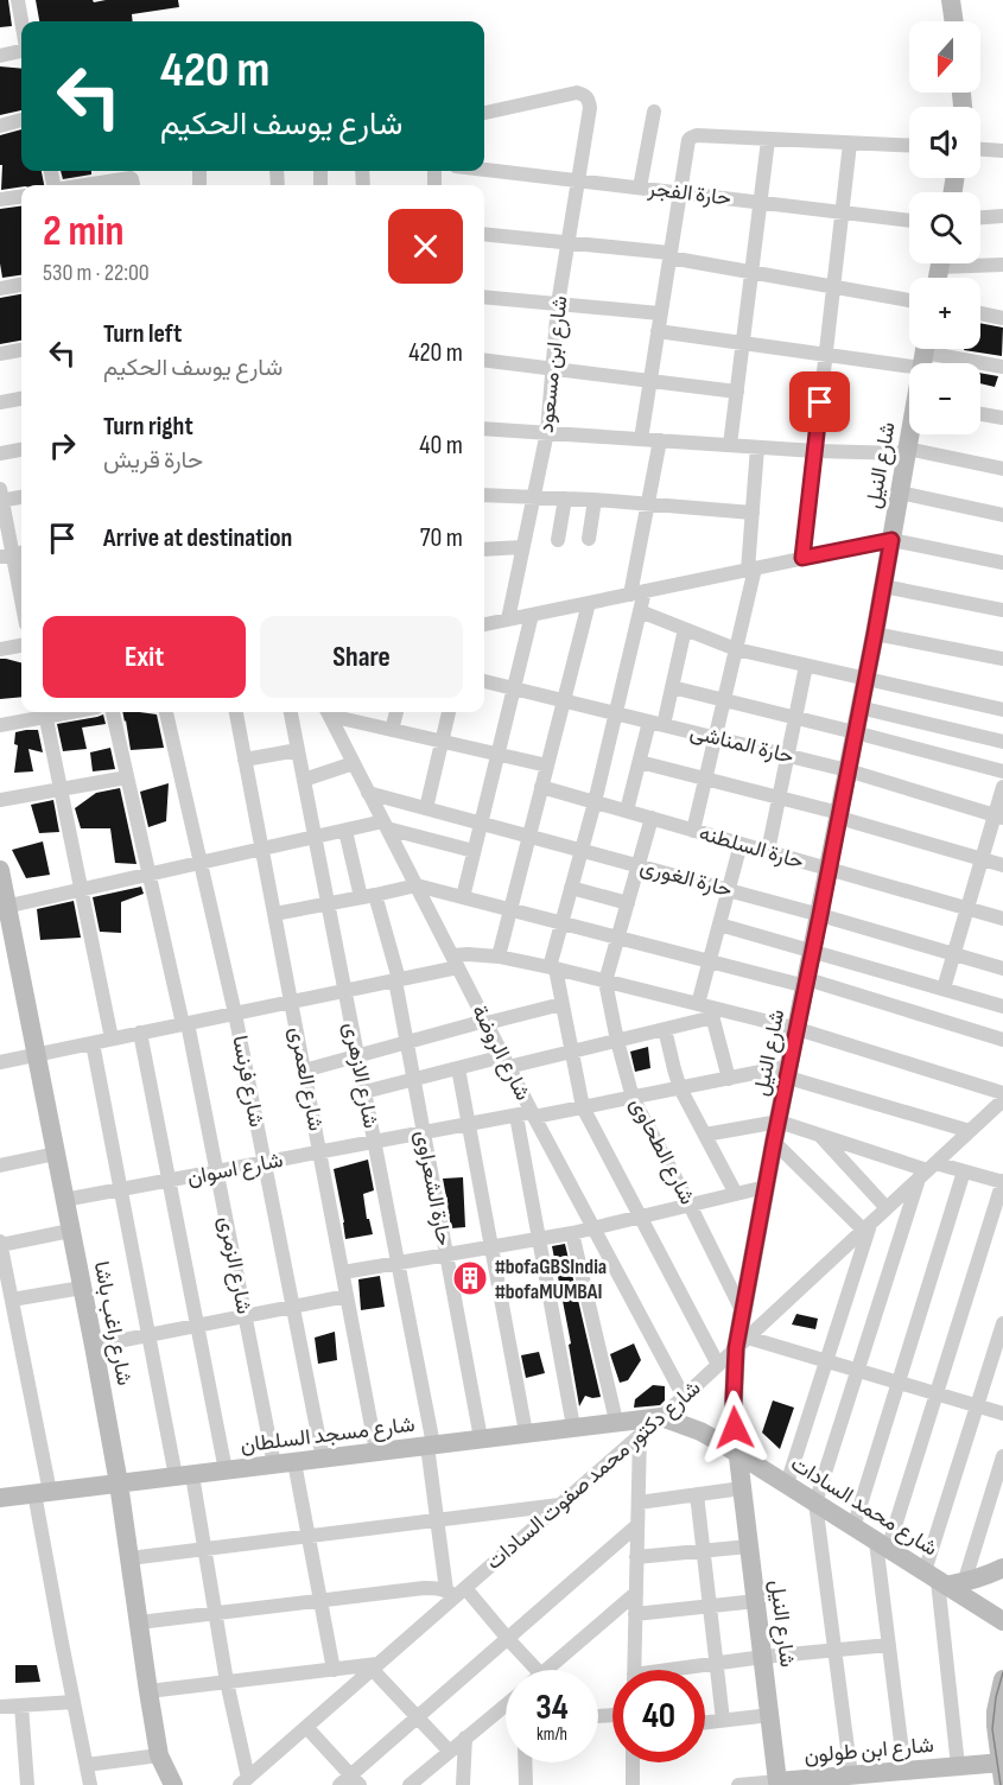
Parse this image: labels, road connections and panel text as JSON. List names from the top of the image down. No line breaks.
{"streets":{"street":["حارة الفجر","شارع ابن مسعود","شارع النيل","حارة المناشى","حارة السلطنه","حارة الغورى","شارع الروضة","شارع الازهرى","شارع العمرى","شارع فرنسا","شارع الطحاوى","شارع اسوان","حارة الشعراوى","شارع الزمرى","شارع راغب باشا","شارع مسجد السلطان","شارع دكتور محمد صفوت السادات","شارع محمد السادات","شارع ابن طولون"]},"crossings":[["حارة الفجر","شارع ابن مسعود"],["شارع النيل","حارة المناشى"],["شارع النيل","حارة السلطنه"],["شارع النيل","حارة الغورى"],["شارع النيل","شارع الطحاوى"],["شارع النيل","شارع اسوان"],["شارع النيل","شارع دكتور محمد صفوت السادات"],["شارع النيل","شارع محمد السادات"],["شارع النيل","شارع ابن طولون"],["حارة السلطنه","شارع الطحاوى"],["حارة الغورى","شارع الروضة"],["حارة الغورى","شارع الطحاوى"],["شارع الروضة","شارع اسوان"],["شارع الروضة","شارع دكتور محمد صفوت السادات"],["شارع الازهرى","شارع اسوان"],["شارع الازهرى","شارع مسجد السلطان"],["شارع الازهرى","شارع دكتور محمد صفوت السادات"],["شارع العمرى","شارع اسوان"],["شارع العمرى","شارع مسجد السلطان"],["شارع فرنسا","شارع اسوان"],["شارع فرنسا","شارع مسجد السلطان"],["شارع الطحاوى","شارع اسوان"],["شارع اسوان","حارة الشعراوى"],["شارع اسوان","شارع الزمرى"],["شارع اسوان","شارع راغب باشا"],["حارة الشعراوى","شارع مسجد السلطان"],["شارع الزمرى","شارع مسجد السلطان"],["شارع راغب باشا","شارع مسجد السلطان"],["شارع مسجد السلطان","شارع دكتور محمد صفوت السادات"],["شارع مسجد السلطان","شارع محمد السادات"],["شارع دكتور محمد صفوت السادات","شارع محمد السادات"]],"places":{"building":["#bofaGBSIndia #bofaMUMBAI"]},"north":"bottom","page":{"map_buttons":["+","−"],"turn":["420 m","شارع يوسف الحكيم"],"heading":["2 min","530 m · 22:00"],"list":[{"name":"Turn left","note":"شارع يوسف الحكيم","value":"420 m"},{"name":"Turn right","note":"حارة قريش","value":"40 m"},{"name":"Arrive at destination","value":"70 m"}],"buttons":["Exit","Share"],"speed":"34 km/h","limit":"40"}}
